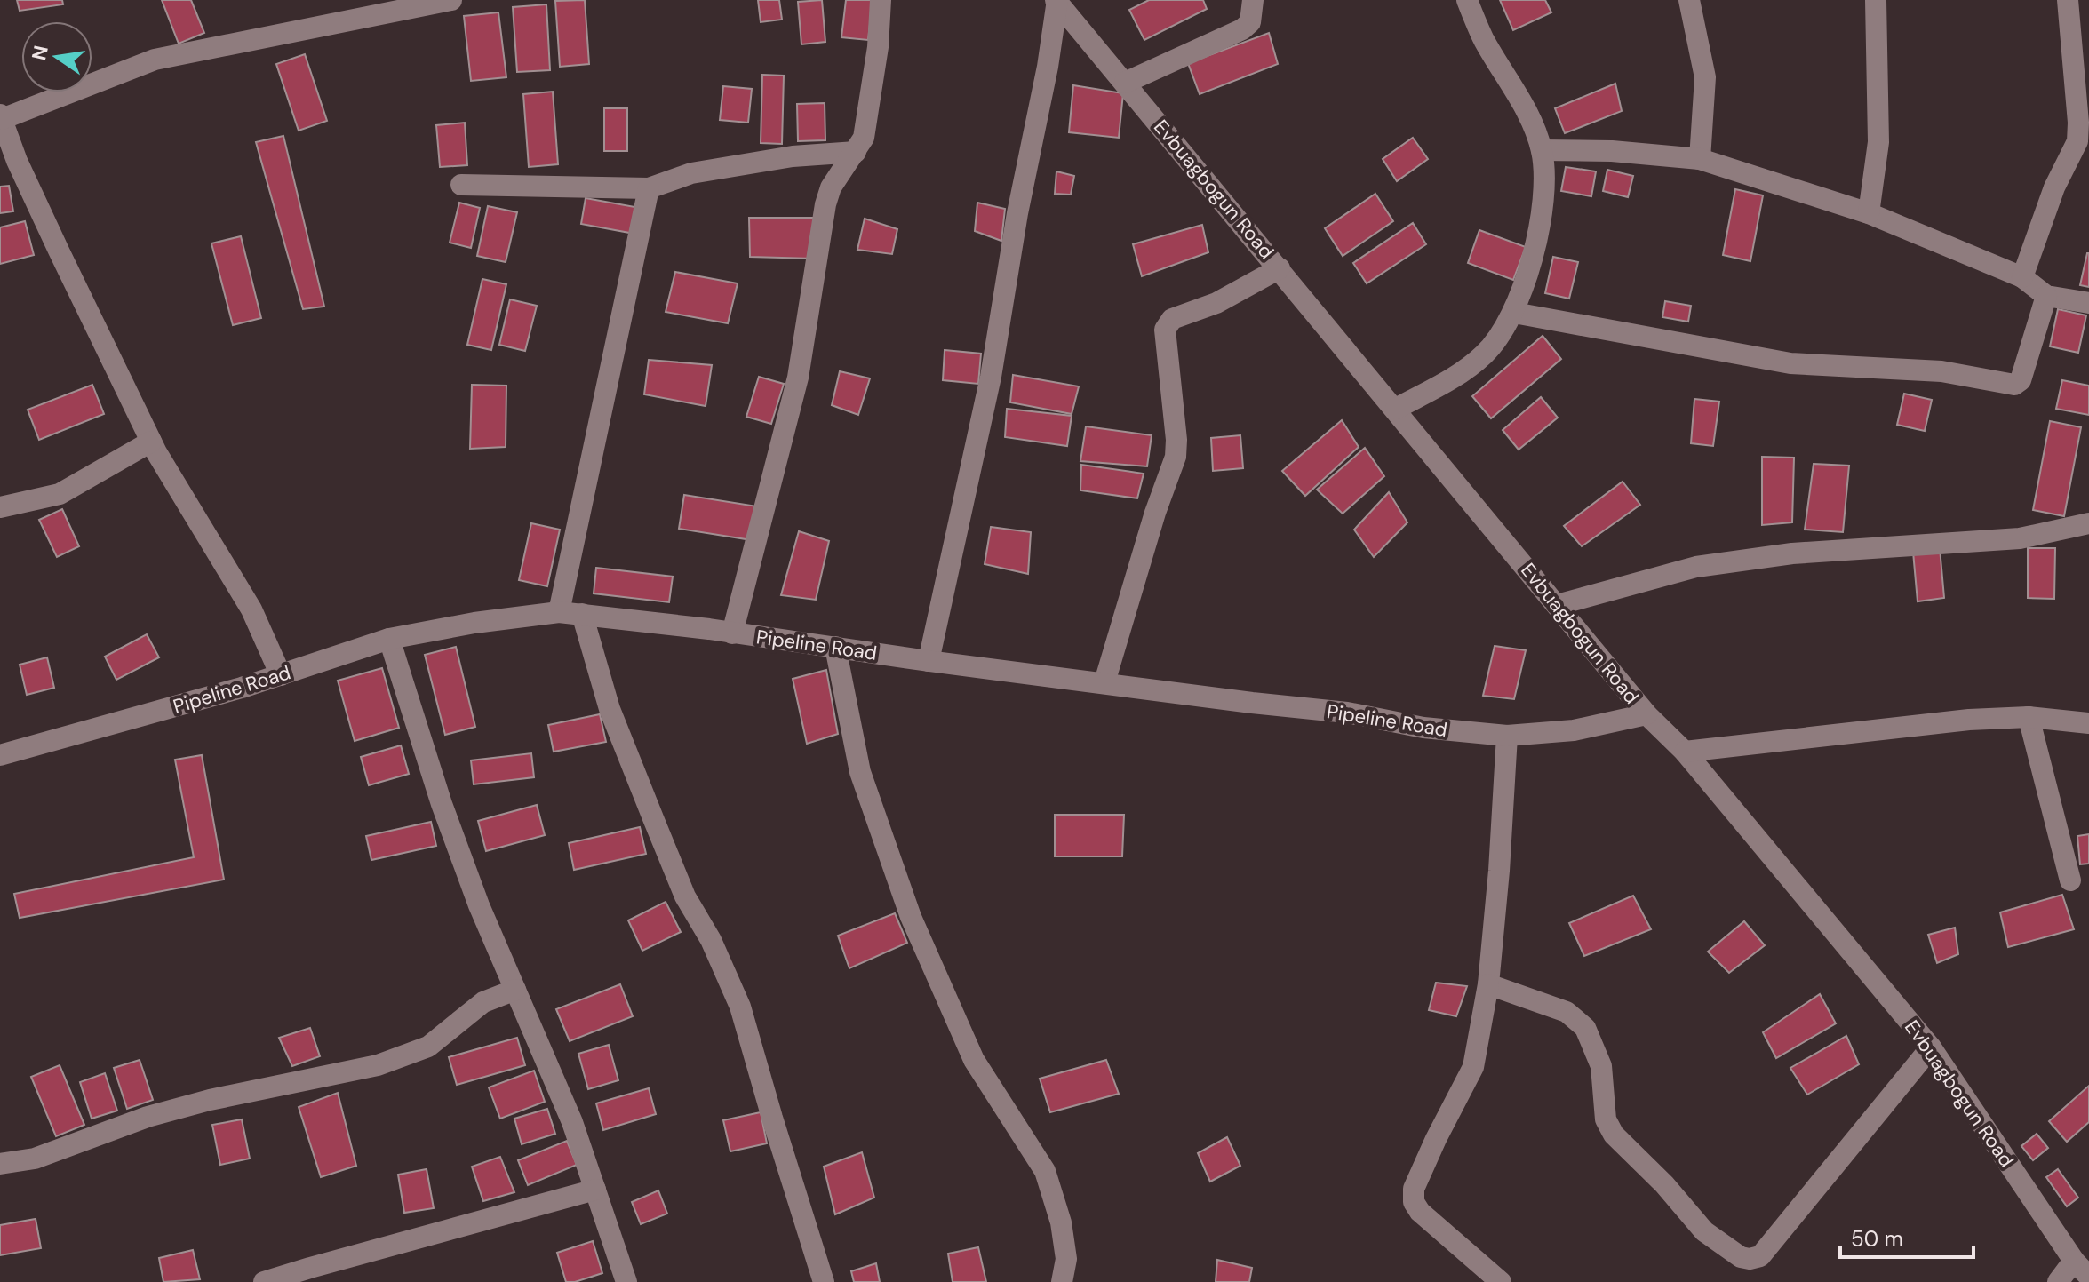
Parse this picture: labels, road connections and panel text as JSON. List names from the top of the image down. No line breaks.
{"streets":{"street":["Evbuagbogun Road","Pipeline Road"]},"crossings":[["Evbuagbogun Road","Pipeline Road"]],"scale_bar":"50 m","north":"left"}
